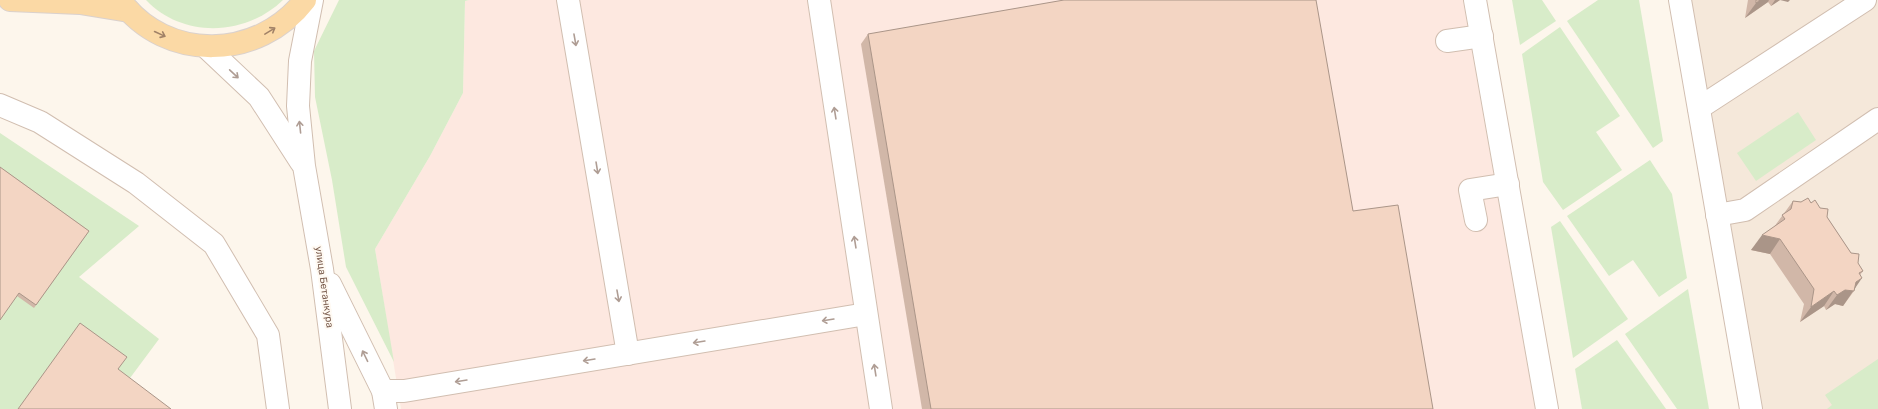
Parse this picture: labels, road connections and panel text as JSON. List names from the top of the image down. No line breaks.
{"streets":{"street":["улица Бетанкура"]}}
